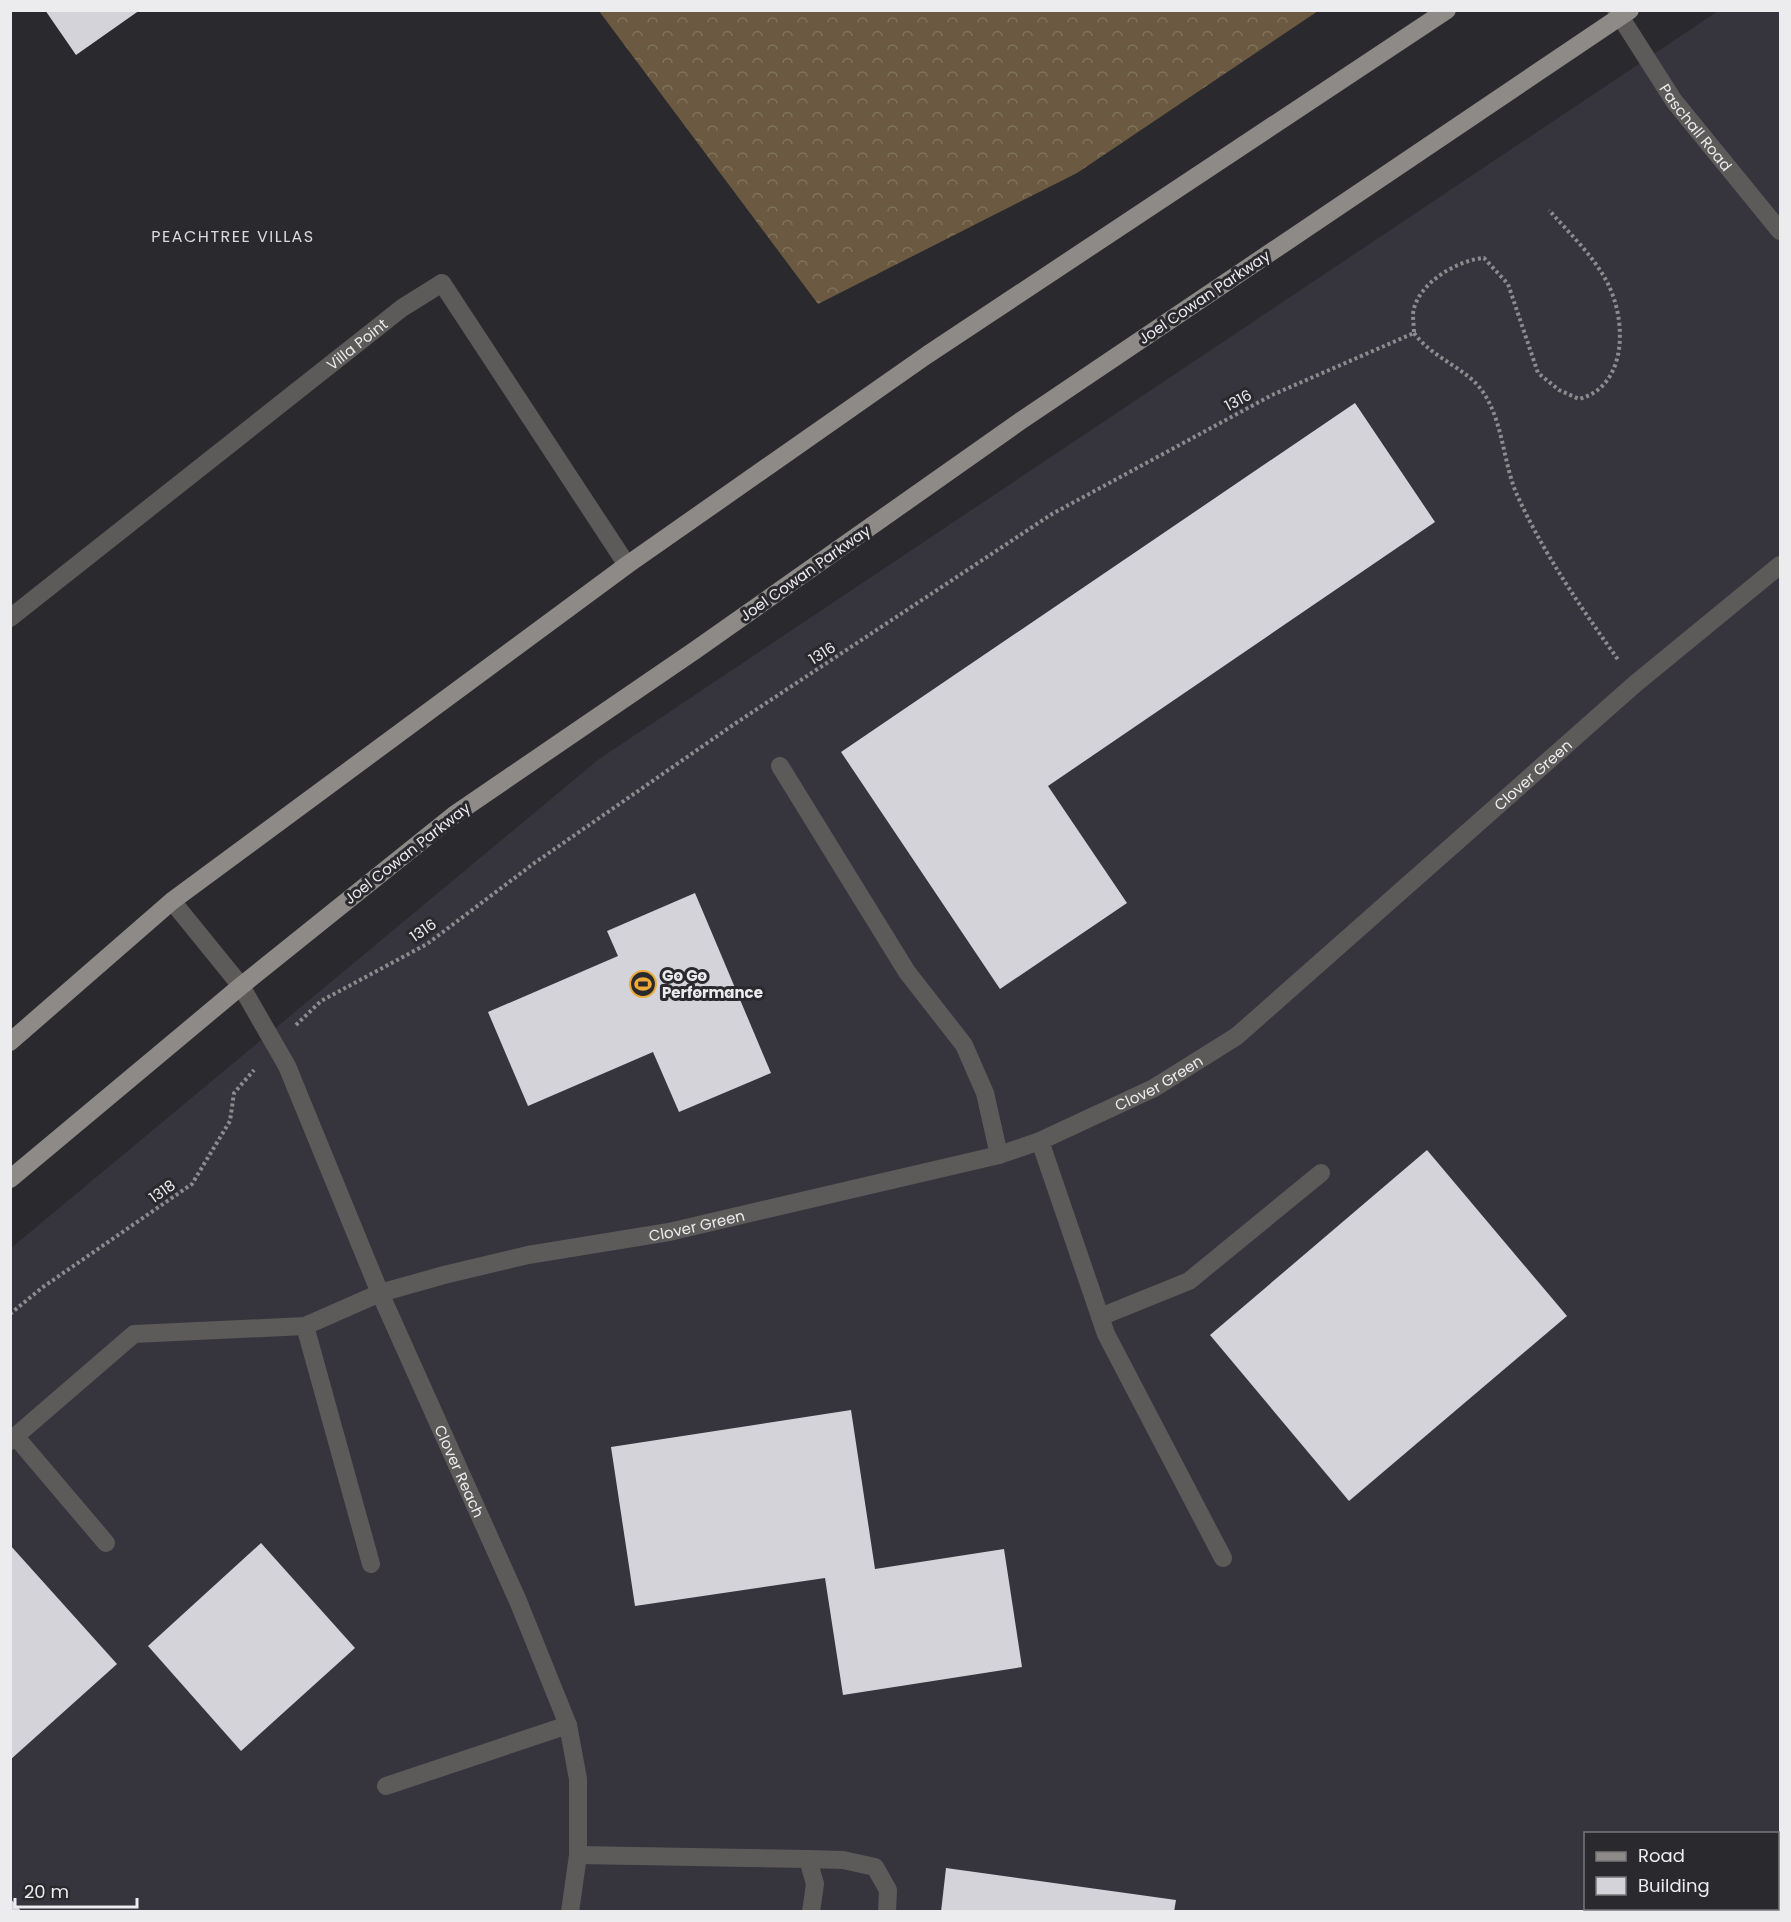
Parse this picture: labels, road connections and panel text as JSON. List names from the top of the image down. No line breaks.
{"streets":{"main road":["Joel Cowan Parkway"],"street":["Paschall Road","Villa Point","Clover Green","Clover Reach"],"path":["1316","1318"]},"crossings":[["Paschall Road","Joel Cowan Parkway"],["Joel Cowan Parkway","Clover Reach"],["1316","1318"],["1316","Clover Reach"],["Clover Green","Clover Reach"],["1318","Clover Reach"]],"districts":["PEACHTREE VILLAS"],"places":{"sports":["Go Go Performance"]},"legend":["Road","Building"],"scale_bar":"20 m"}
